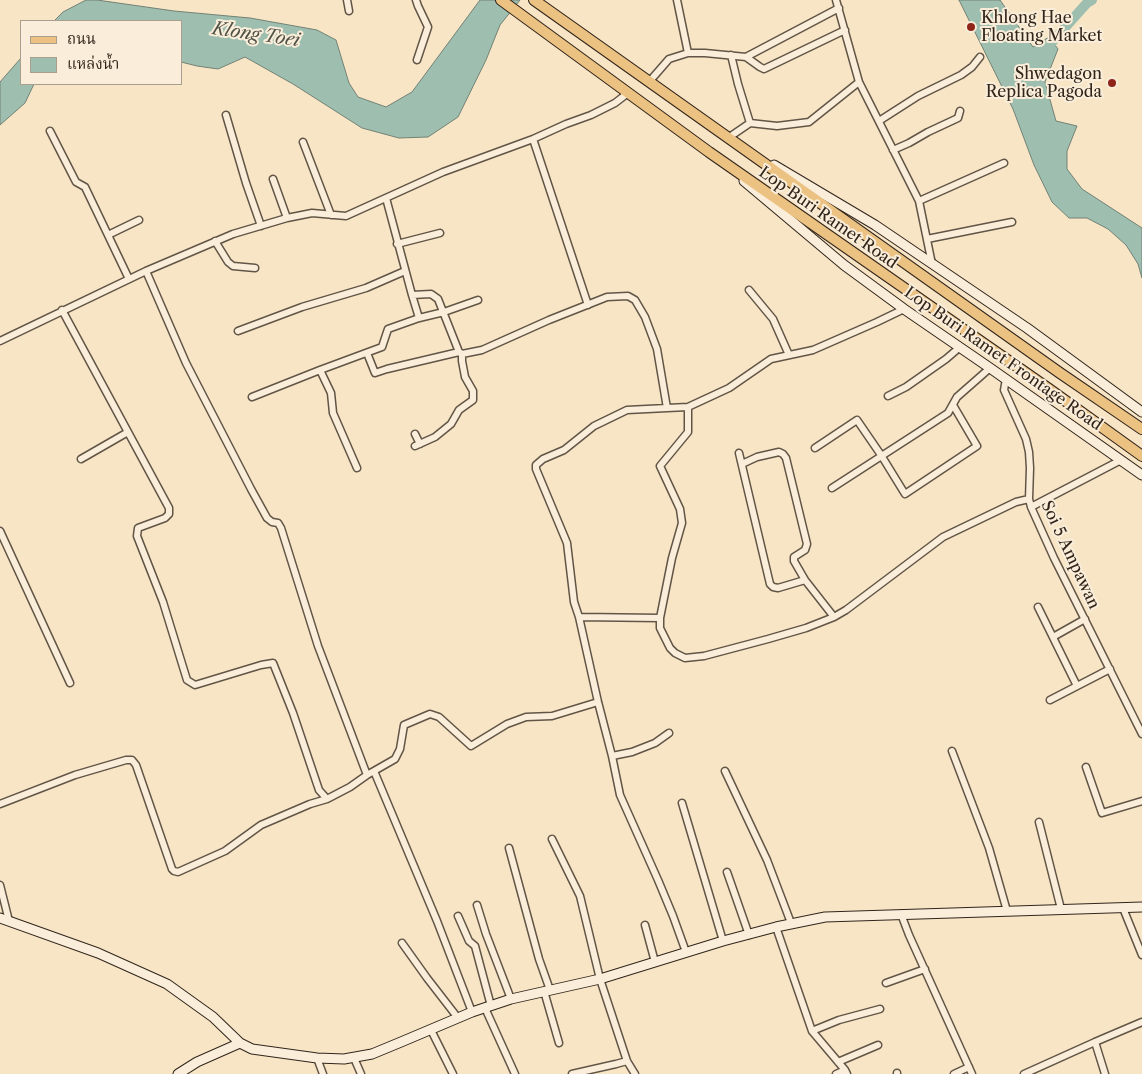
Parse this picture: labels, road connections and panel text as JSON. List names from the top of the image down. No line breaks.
{"streets":{"main road":["Lop Buri Ramet Road"],"street":["Lop Buri Ramet Frontage Road","Soi 5 Ampawan"]},"crossings":[["Lop Buri Ramet Road","Lop Buri Ramet Frontage Road"],["Lop Buri Ramet Frontage Road","Soi 5 Ampawan"]],"water":["Klong Toei"],"places":["Khlong Hae Floating Market","Shwedagon Replica Pagoda"],"legend":["ถนน","แหล่งน้ำ"]}
